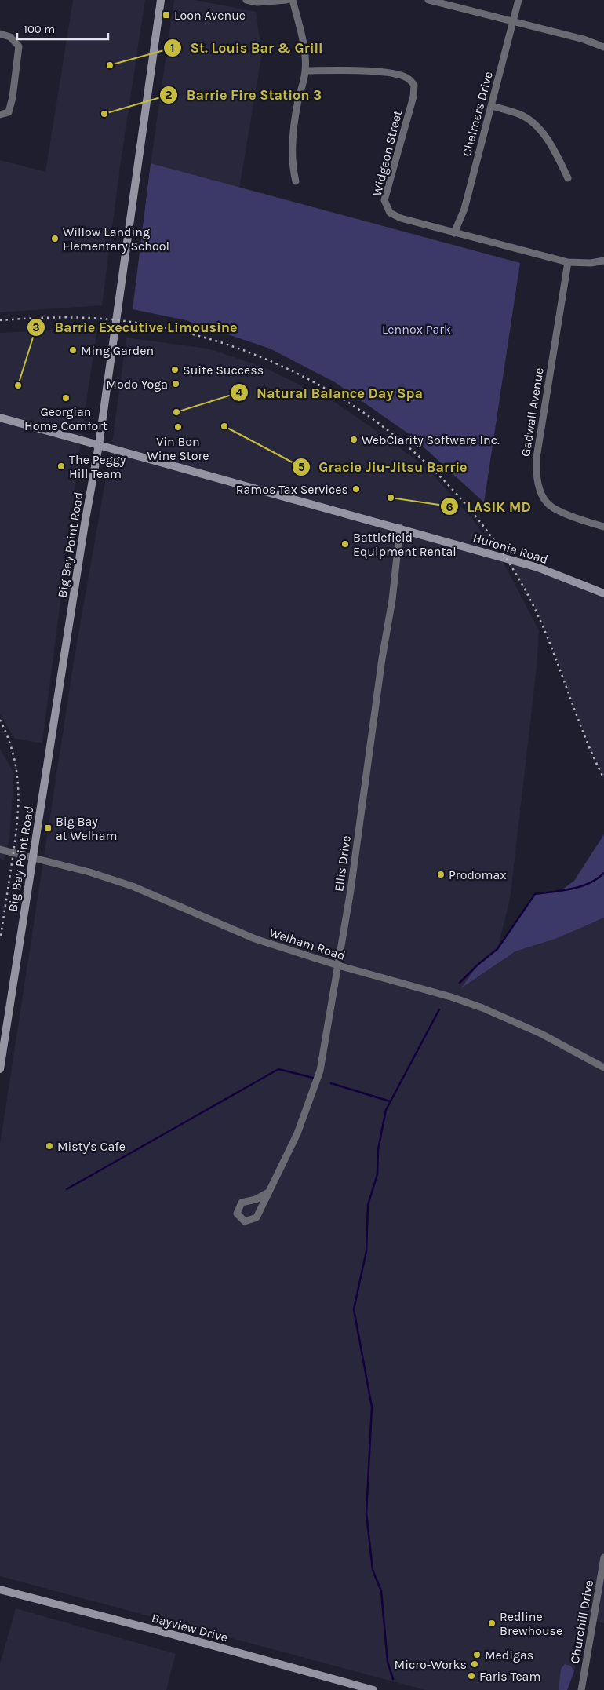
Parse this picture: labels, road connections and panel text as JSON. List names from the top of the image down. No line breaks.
{"streets":{"street":["Chalmers Drive","Widgeon Street","Gadwall Avenue","Big Bay Point Road","Huronia Road","Ellis Drive","Welham Road","Churchill Drive","Bayview Drive"]},"crossings":[["Chalmers Drive","Widgeon Street"],["Widgeon Street","Gadwall Avenue"],["Big Bay Point Road","Huronia Road"],["Big Bay Point Road","Welham Road"],["Huronia Road","Ellis Drive"],["Ellis Drive","Welham Road"]],"parks":["Lennox Park"],"places":{"transit":["Loon Avenue","Big Bay at Welham"],"other":["St. Louis Bar & Grill","Barrie Fire Station 3","Willow Landing Elementary School","Ming Garden","Suite Success","Modo Yoga","Barrie Executive Limousine","Georgian Home Comfort","Natural Balance Day Spa","Gracie Jiu-Jitsu Barrie","Vin Bon Wine Store","WebClarity Software Inc.","The Peggy Hill Team","Ramos Tax Services","LASIK MD","Battlefield Equipment Rental","Prodomax","Misty's Cafe","Redline Brewhouse","Medigas","Micro-Works","Faris Team"]},"scale_bar":"100 m"}
